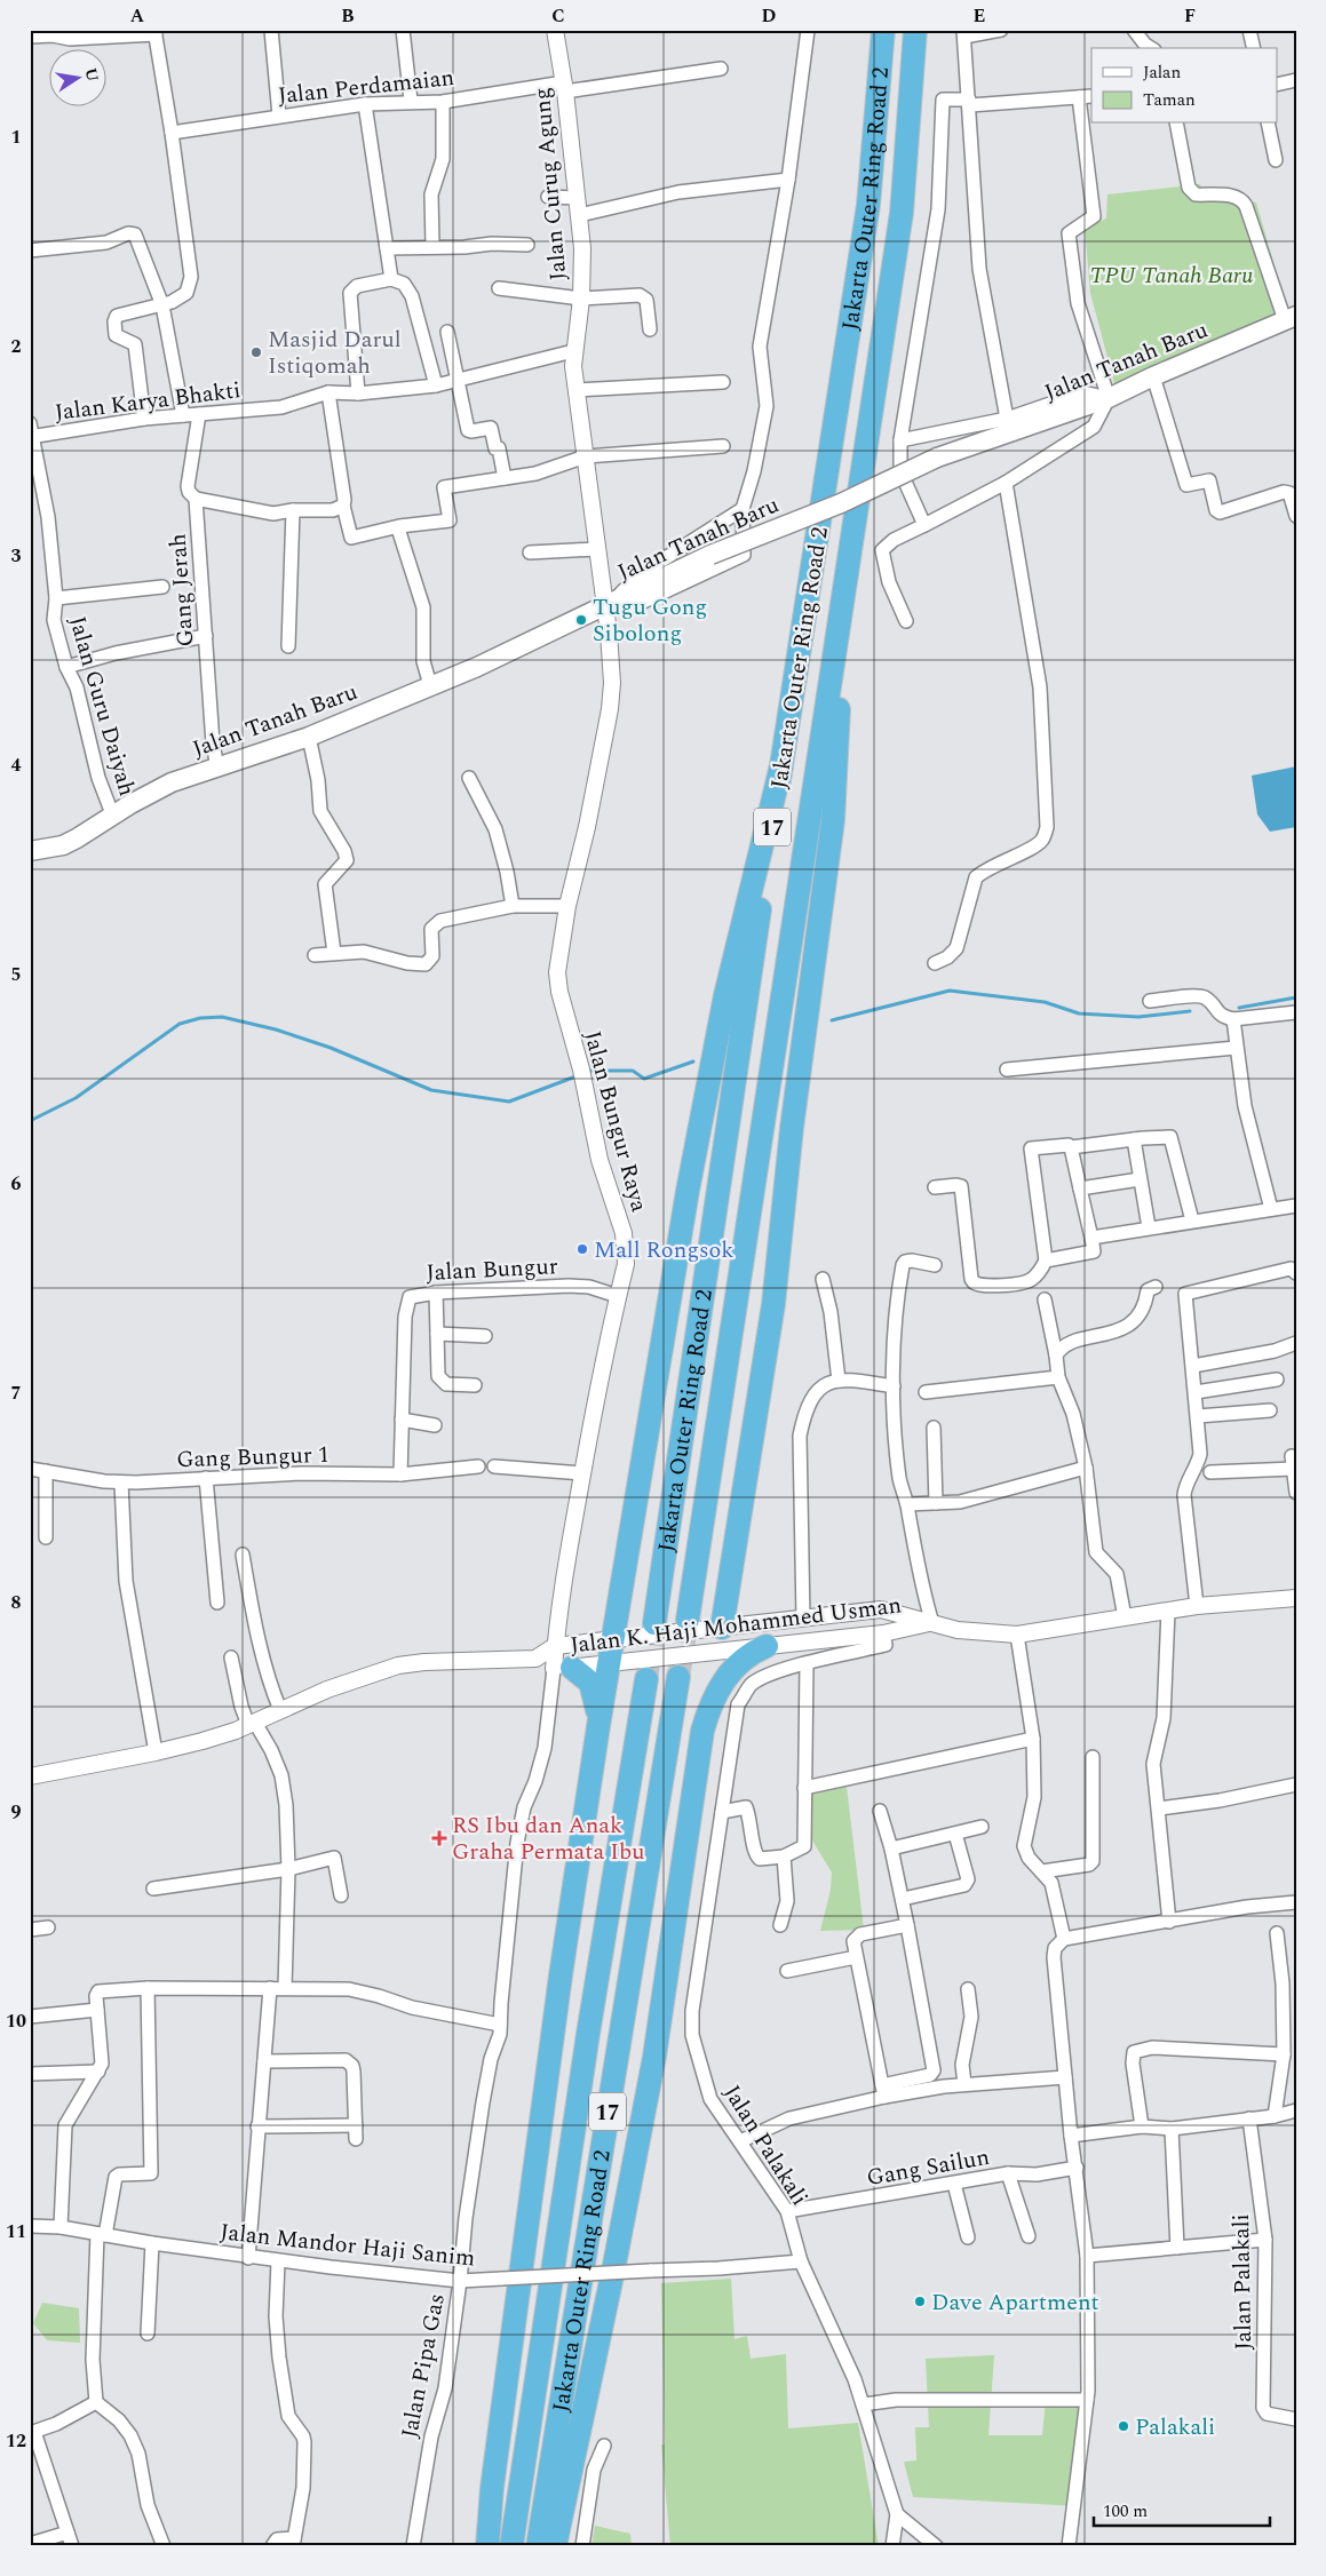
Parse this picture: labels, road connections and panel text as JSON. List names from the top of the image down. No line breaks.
{"streets":{"highway":["Jakarta Outer Ring Road 2","17"],"main road":["Jalan Tanah Baru"],"street":["Jalan Perdamaian","Jalan Curug Agung","Jalan Karya Bhakti","Gang Jerah","Jalan Guru Daiyah","Jalan Bungur Raya","Jalan Bungur","Gang Bungur 1","Jalan K. Haji Mohammed Usman","Jalan Palakali","Gang Sailun","Jalan Mandor Haji Sanim","Jalan Pipa Gas"]},"crossings":[["Jalan Perdamaian","Jalan Curug Agung"],["Jalan Curug Agung","Jalan Tanah Baru"],["Jalan Curug Agung","Jalan Karya Bhakti"],["Jalan Curug Agung","Jalan Bungur Raya"],["Jalan Tanah Baru","Gang Jerah"],["Jalan Tanah Baru","Jalan Guru Daiyah"],["Jalan Tanah Baru","Jalan Bungur Raya"],["Jalan Karya Bhakti","Gang Jerah"],["Jalan Karya Bhakti","Jalan Guru Daiyah"],["Jalan Bungur Raya","Jalan Bungur"],["Jalan Bungur Raya","Jalan K. Haji Mohammed Usman"],["Jalan Bungur Raya","Jalan Pipa Gas"],["Jalan Bungur","Gang Bungur 1"],["Jalan K. Haji Mohammed Usman","Jalan Palakali"],["Jalan K. Haji Mohammed Usman","Jalan Pipa Gas"],["Jalan Palakali","Gang Sailun"],["Jalan Palakali","Jalan Mandor Haji Sanim"],["Jalan Mandor Haji Sanim","Jalan Pipa Gas"]],"parks":["TPU Tanah Baru"],"places":{"other":["Masjid Darul Istiqomah","Tugu Gong Sibolong","Mall Rongsok","Dave Apartment","Palakali"],"health":["RS Ibu dan Anak Graha Permata Ibu"]},"legend":["Jalan","Taman"],"scale_bar":"100 m","north":"right","grid":{"columns":["A","B","C","D","E","F"],"rows":["1","2","3","4","5","6","7","8","9","10","11","12"]}}
